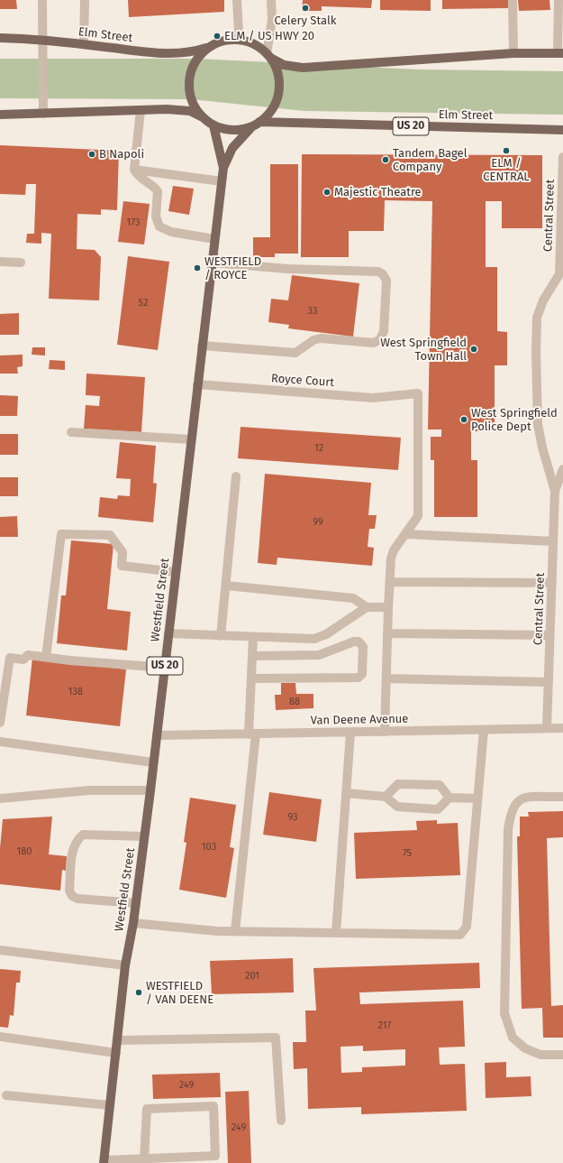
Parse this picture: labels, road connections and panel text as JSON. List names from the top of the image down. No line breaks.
{"streets":{"main road":["Elm Street","US 20","Westfield Street"],"street":["Central Street","Royce Court","Van Deene Avenue"]},"crossings":[["Elm Street","Westfield Street"],["Central Street","Van Deene Avenue"],["Royce Court","Westfield Street"],["Westfield Street","Van Deene Avenue"]],"places":["Celery Stalk","ELM / US HWY 20","ELM / CENTRAL","B Napoli","Tandem Bagel Company","Majestic Theatre","WESTFIELD / ROYCE","West Springfield Town Hall","West Springfield Police Dept","WESTFIELD / VAN DEENE"],"house_numbers":["173","52","33","12","99","138","88","93","103","180","75","201","217","249","249"]}
